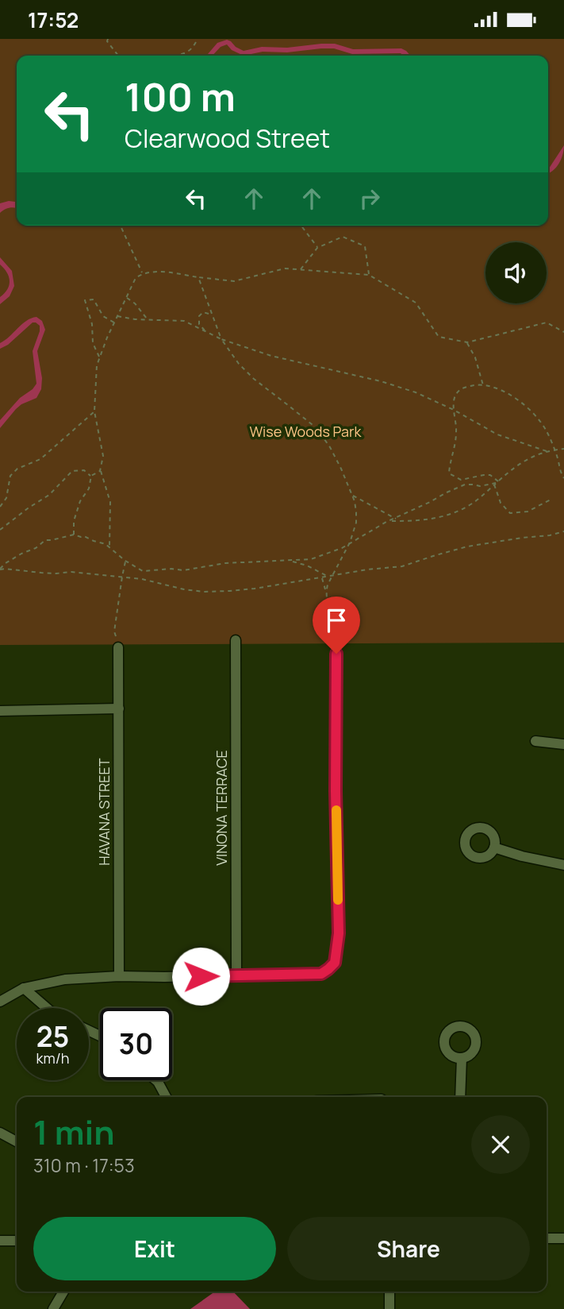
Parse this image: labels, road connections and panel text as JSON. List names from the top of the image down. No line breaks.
{"streets":{"street":["VINONA TERRACE","HAVANA STREET"]},"parks":["Wise Woods Park"],"page":{"status":"17:52","turn":["100 m","Clearwood Street"],"speed":"25 km/h","limit":"30","heading":["1 min","310 m · 17:53"],"buttons":["Exit","Share"]}}
